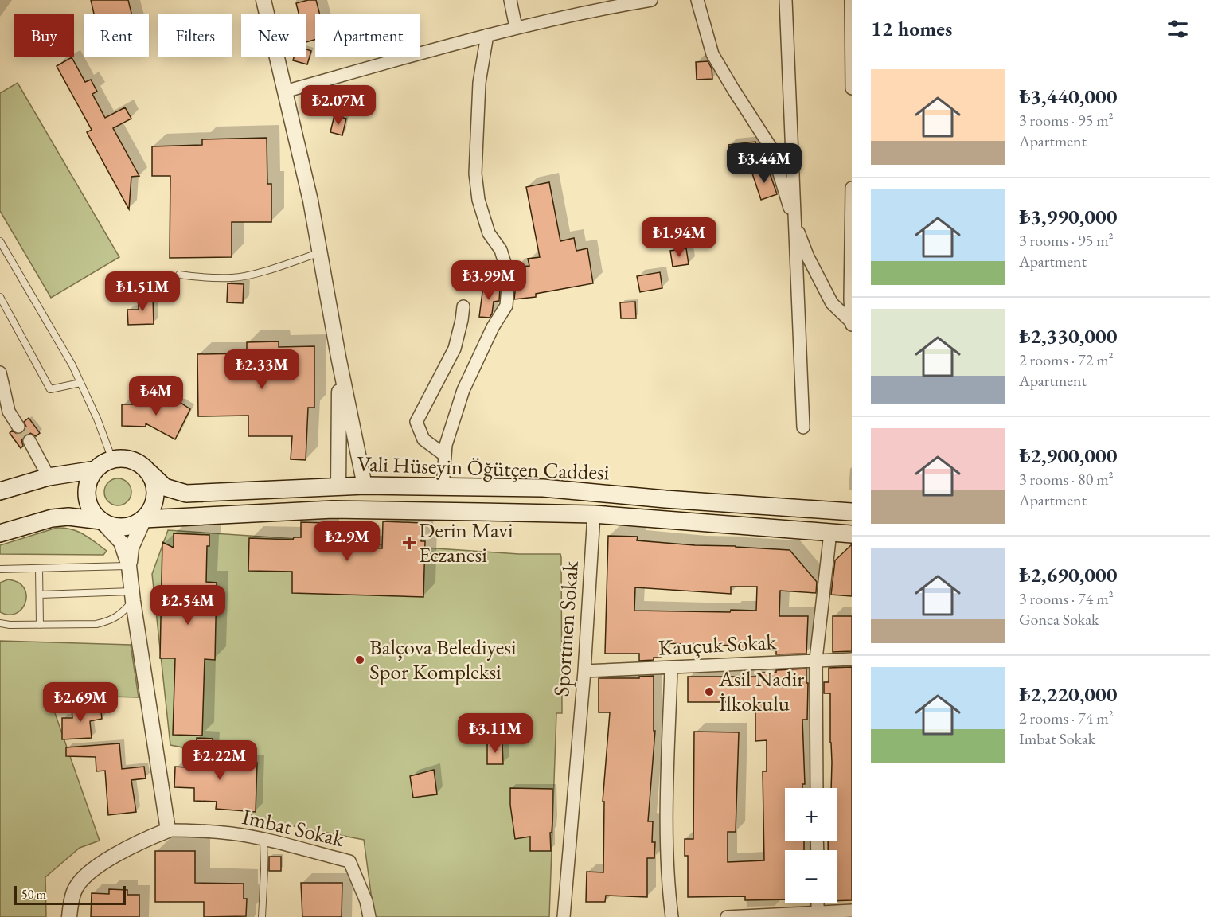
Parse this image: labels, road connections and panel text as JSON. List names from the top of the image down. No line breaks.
{"streets":{"main road":["Vali Hüseyin Öğütçen Caddesi"],"street":["Sportmen Sokak","Kauçuk Sokak","Imbat Sokak"]},"crossings":[["Vali Hüseyin Öğütçen Caddesi","Sportmen Sokak"],["Sportmen Sokak","Kauçuk Sokak"]],"places":{"health":["Derin Mavi Eczanesi"],"other":["Balçova Belediyesi Spor Kompleksi","Asil Nadir İlkokulu"]},"scale_bar":"50 m","page":{"heading":"12 homes","chip":["Buy","Rent","Filters","New","Apartment"],"list":[{"name":"₺3,440,000","note":"3 rooms · 95 m² · Apartment"},{"name":"₺3,990,000","note":"3 rooms · 95 m² · Apartment"},{"name":"₺2,330,000","note":"2 rooms · 72 m² · Apartment"},{"name":"₺2,900,000","note":"3 rooms · 80 m² · Apartment"},{"name":"₺2,690,000","note":"3 rooms · 74 m² · Gonca Sokak"},{"name":"₺2,220,000","note":"2 rooms · 74 m² · Imbat Sokak"}],"price":["₺2.07M","₺3.44M","₺1.94M","₺3.99M","₺1.51M","₺2.33M","₺4M","₺2.9M","₺2.54M","₺2.69M","₺3.11M","₺2.22M"],"map_buttons":["+","−"],"scale":"50 m"}}
